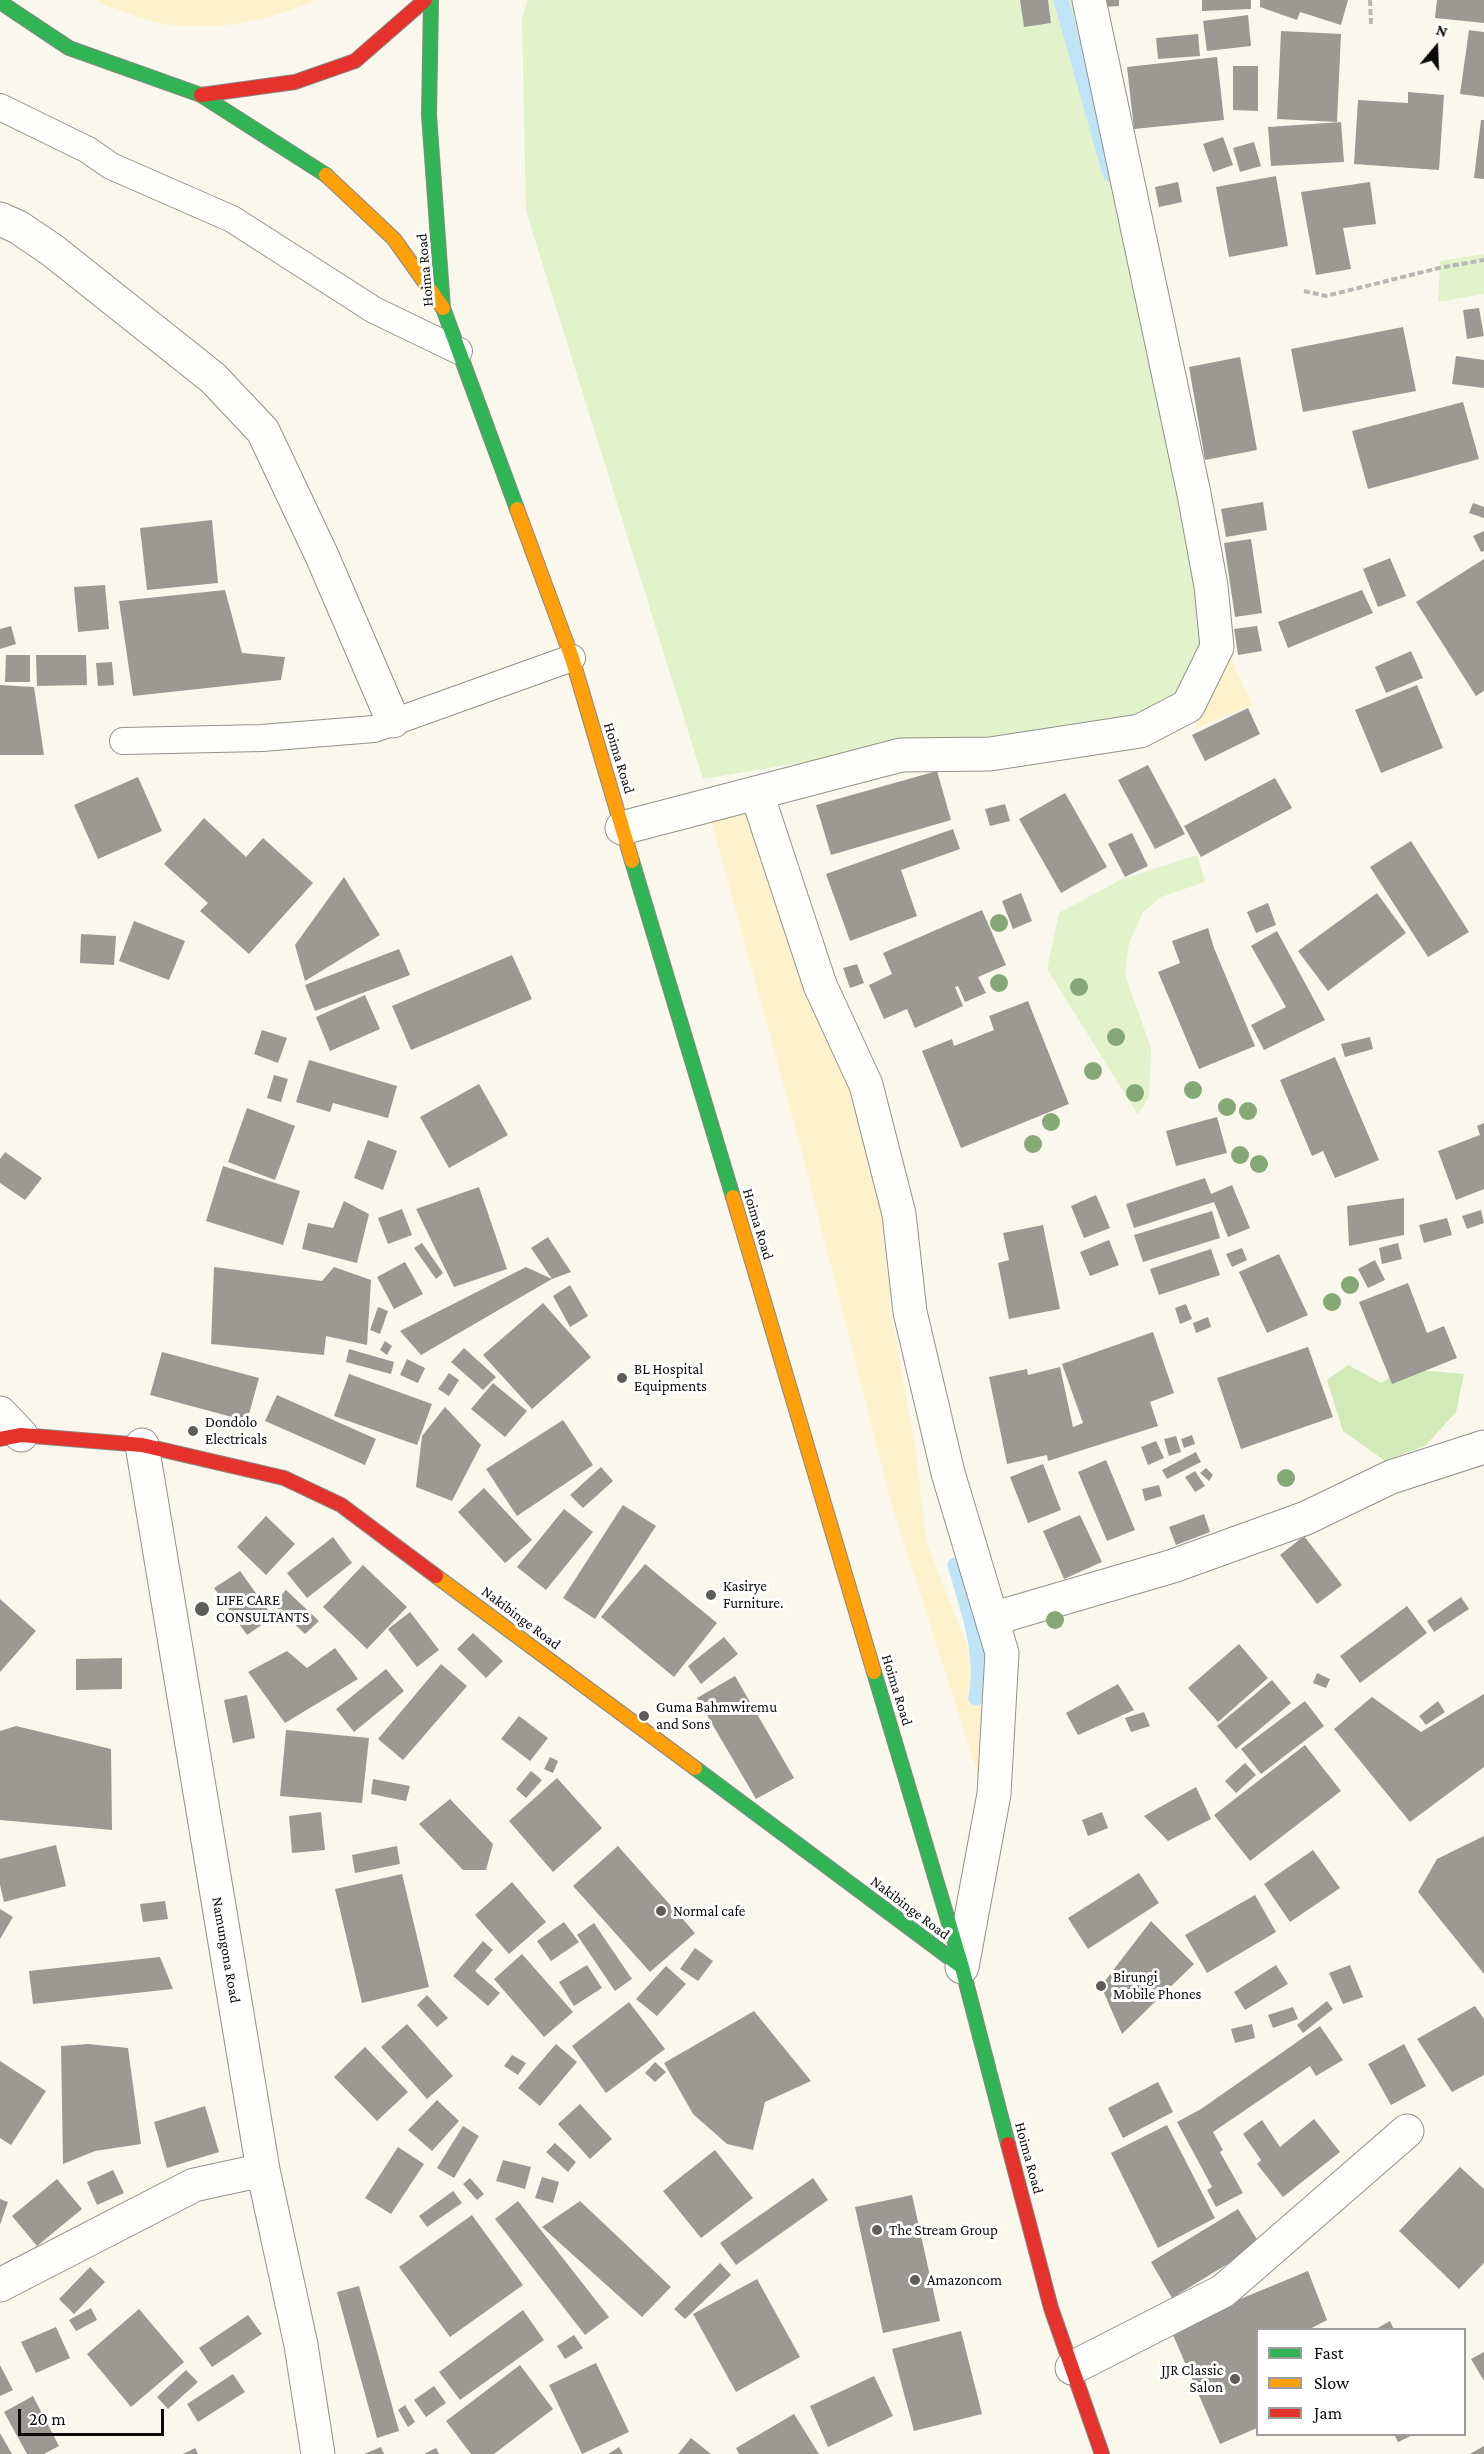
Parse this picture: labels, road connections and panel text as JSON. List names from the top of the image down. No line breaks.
{"streets":{"main road":["Hoima Road","Nakibinge Road"],"street":["Namungona Road"]},"crossings":[["Hoima Road","Nakibinge Road"],["Nakibinge Road","Namungona Road"]],"places":["BL Hospital Equipments","Dondolo Electricals","Kasirye Furniture.","LIFE CARE CONSULTANTS","Guma Bahmwiremu and Sons","Normal cafe","Birungi Mobile Phones","The Stream Group","Amazoncom","JJR Classic Salon"],"legend":["Fast","Slow","Jam"],"scale_bar":"20 m","north":"top"}
